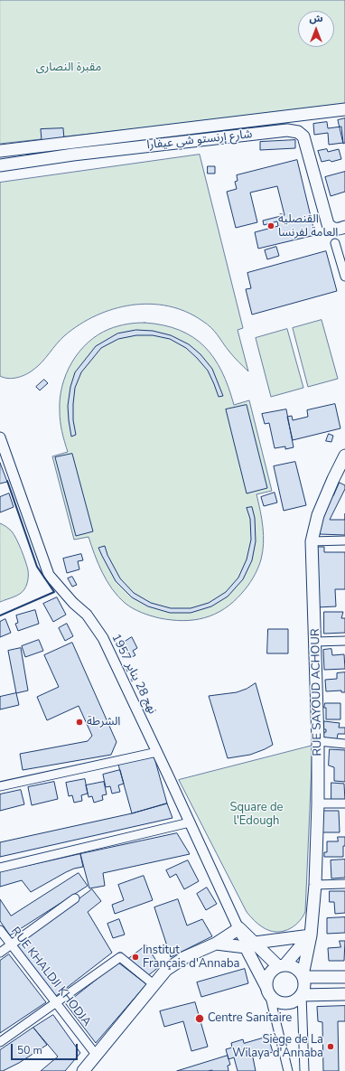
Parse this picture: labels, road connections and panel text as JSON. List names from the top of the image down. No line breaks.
{"streets":{"main road":["شارع إرنستو شي عيفارا","RUE SAYOUD ACHOUR"],"street":["نهج 28 يناير 1957","RUE KHALDJI KHODJA"]},"parks":["مقبرة النصارى","Square de l'Edough"],"places":["القنصلية العامة لفرنسا","الشرطة","Institut Français d'Annaba","Centre Sanitaire","Siège de La Wilaya d'Annaba"],"scale_bar":"50 m","north":"top"}
